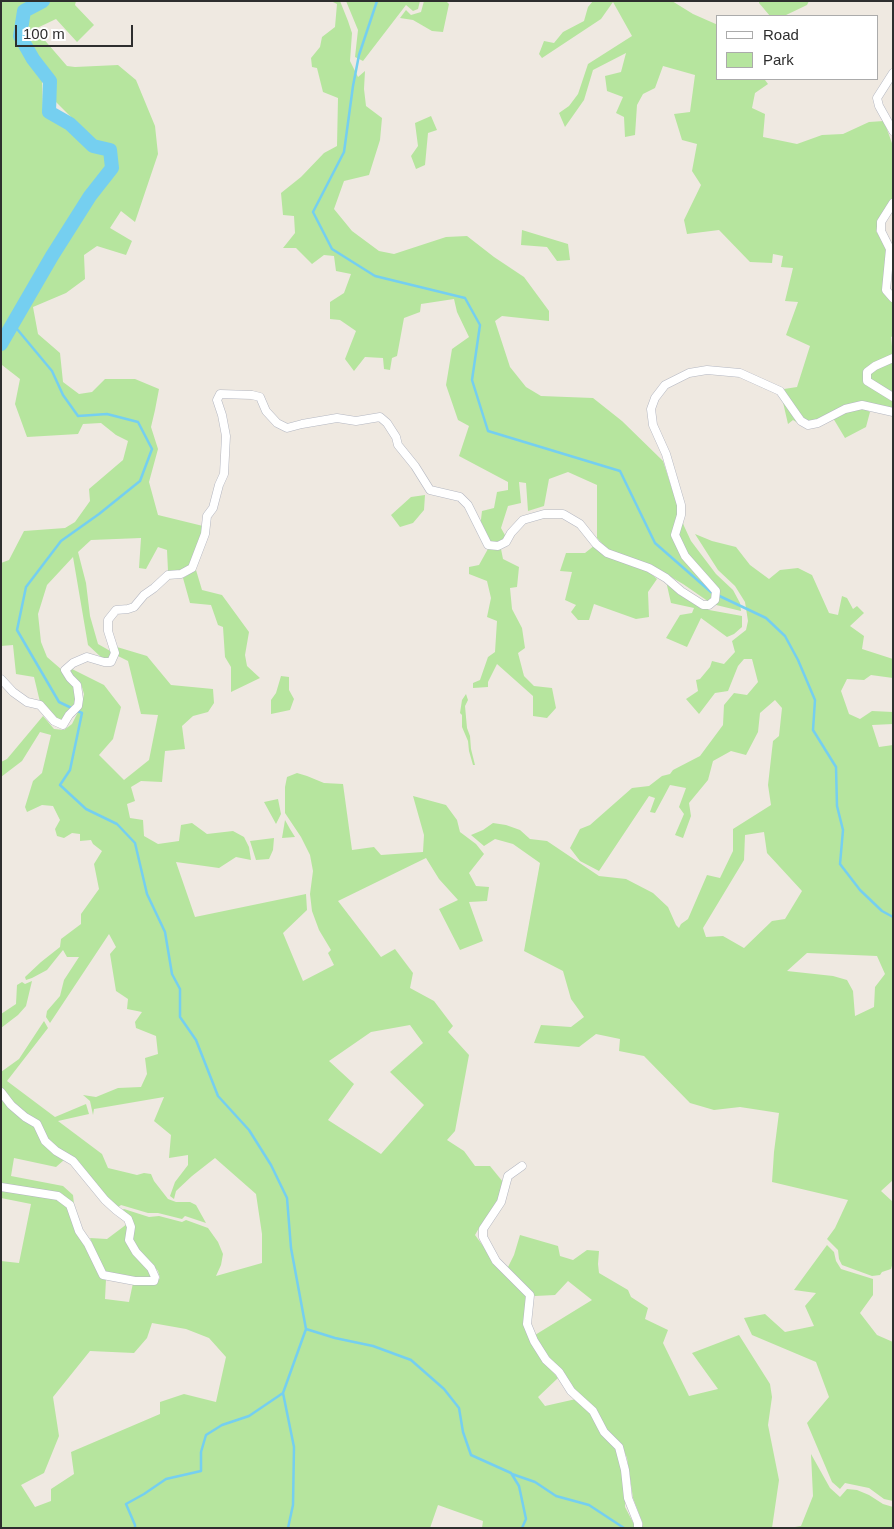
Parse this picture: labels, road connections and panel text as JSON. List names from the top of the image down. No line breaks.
{"legend":["Road","Park"],"scale_bar":"100 m"}
